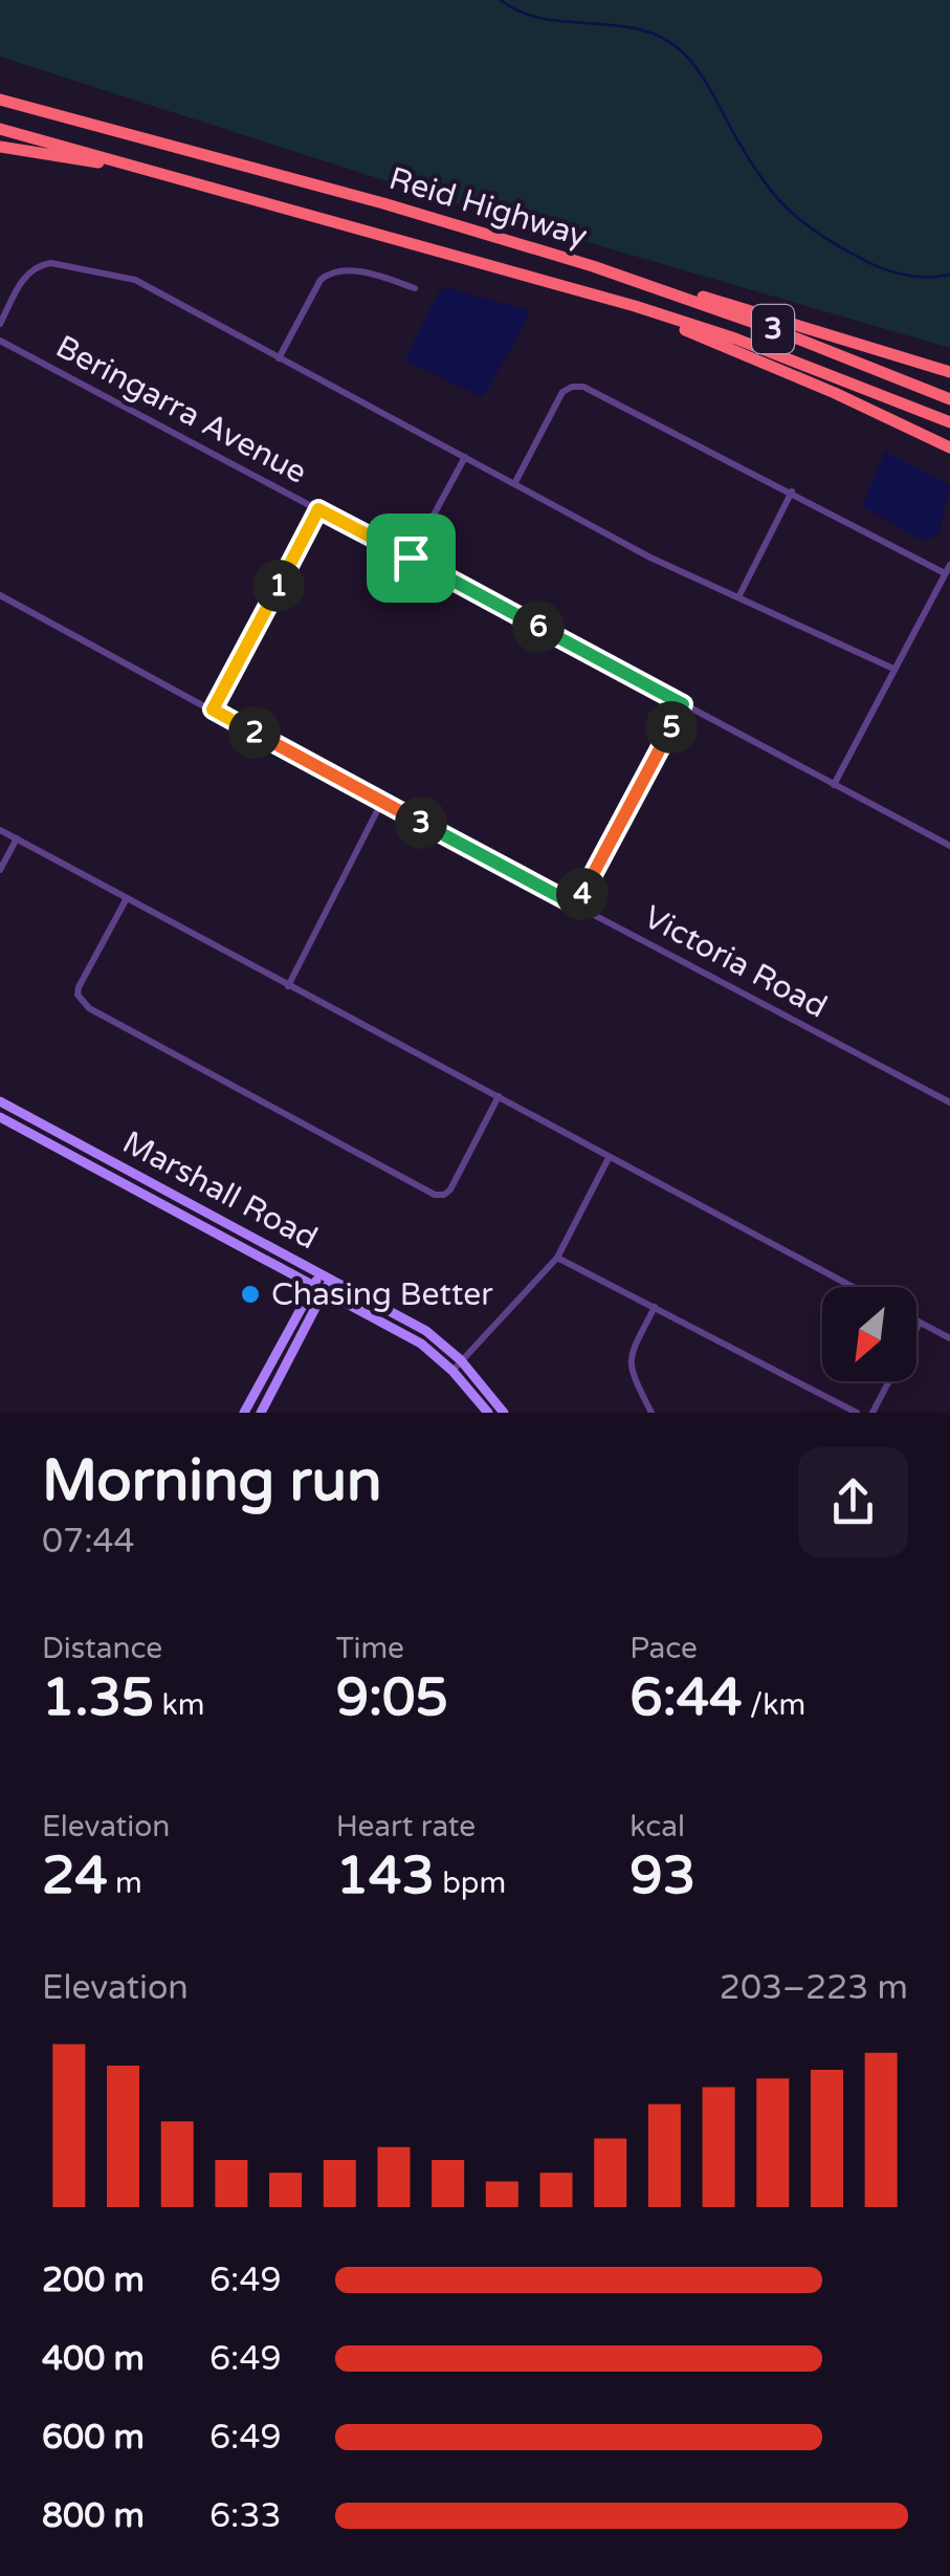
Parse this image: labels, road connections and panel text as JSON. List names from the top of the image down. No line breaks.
{"streets":{"highway":["Reid Highway","3"],"main road":["Marshall Road"],"street":["Beringarra Avenue","Victoria Road"]},"crossings":[["Reid Highway","3"]],"places":["Chasing Better"],"north":"bottom left","page":{"pins":["1","6","5","2","3","4"],"heading":["Morning run","07:44"],"stats":[["Distance","1.35 km"],["Time","9:05"],["Pace","6:44 /km"],["Elevation","24 m"],["Heart rate","143 bpm"],["kcal","93"]],"chart":["Elevation","203–223 m"],"list":[{"name":"200 m","note":"6:49"},{"name":"400 m","note":"6:49"},{"name":"600 m","note":"6:49"},{"name":"800 m","note":"6:33"}]}}
